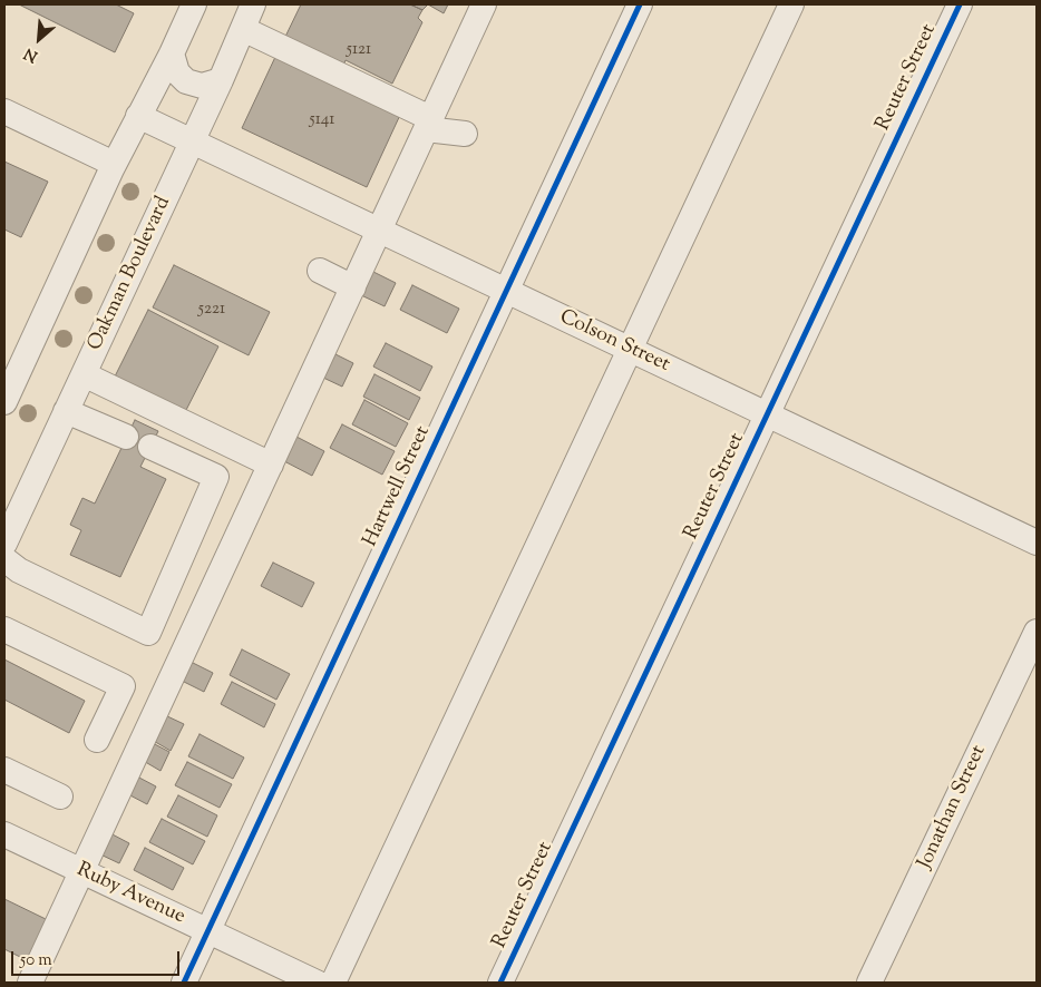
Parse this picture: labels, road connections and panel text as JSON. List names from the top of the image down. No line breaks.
{"streets":{"street":["Reuter Street","Oakman Boulevard","Colson Street","Hartwell Street","Jonathan Street","Ruby Avenue"]},"crossings":[["Reuter Street","Colson Street"],["Oakman Boulevard","Colson Street"],["Colson Street","Hartwell Street"],["Hartwell Street","Ruby Avenue"]],"house_numbers":["5121","5141","5221"],"scale_bar":"50 m","north":"bottom left"}
